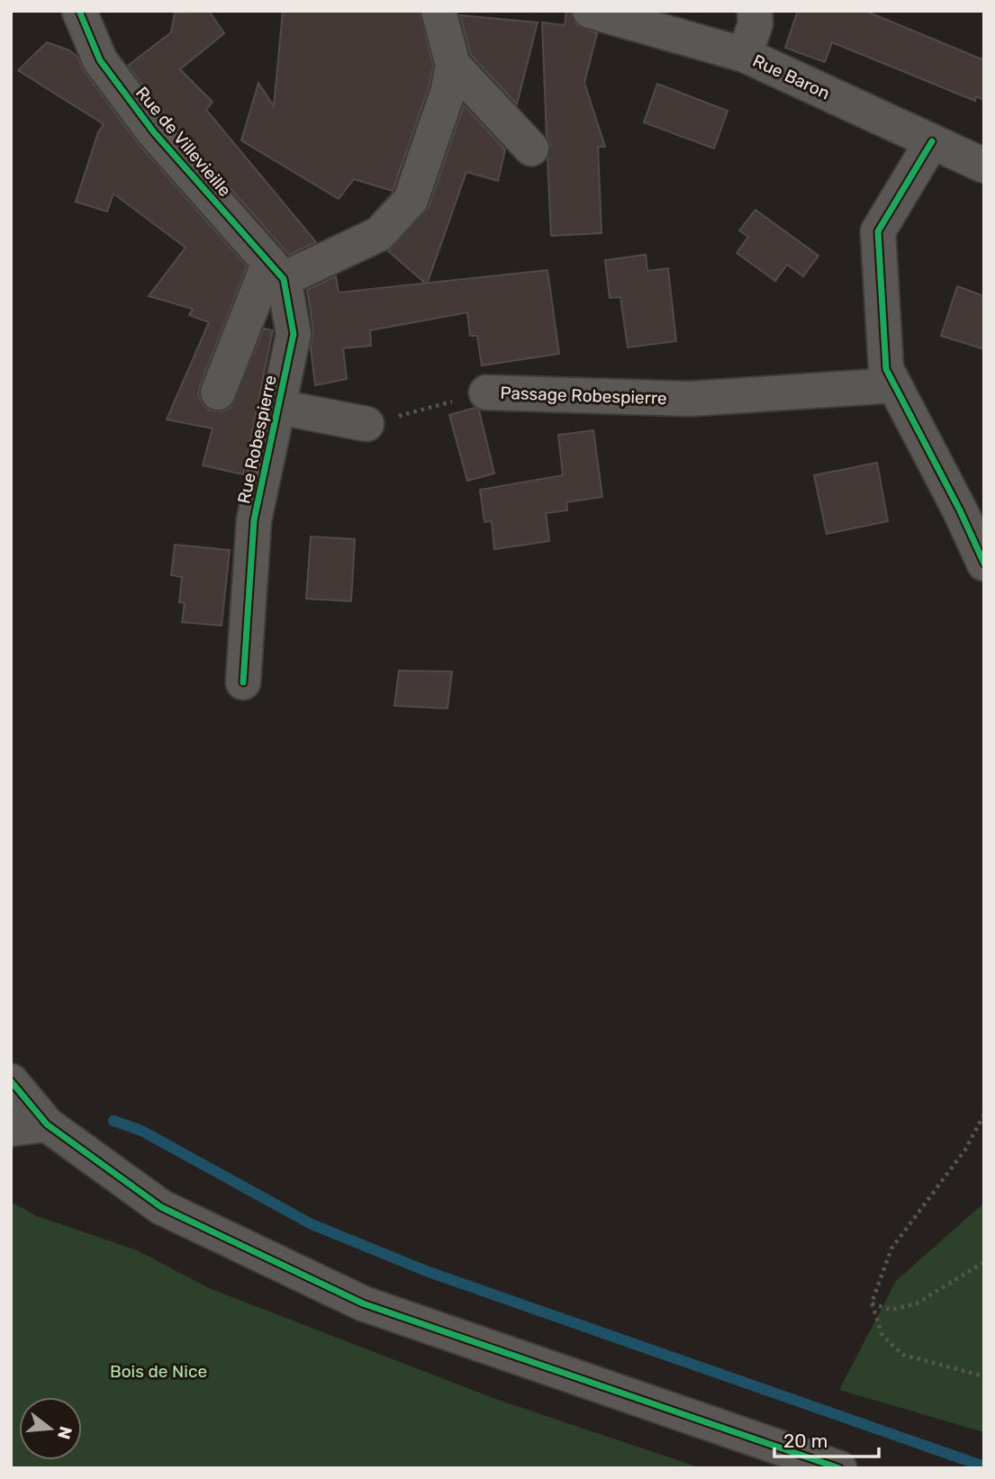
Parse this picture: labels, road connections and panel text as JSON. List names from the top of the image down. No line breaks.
{"streets":{"street":["Rue Baron","Rue de Villevieille","Passage Robespierre","Rue Robespierre"]},"crossings":[["Rue de Villevieille","Rue Robespierre"]],"parks":["Bois de Nice"],"scale_bar":"20 m","north":"right"}
